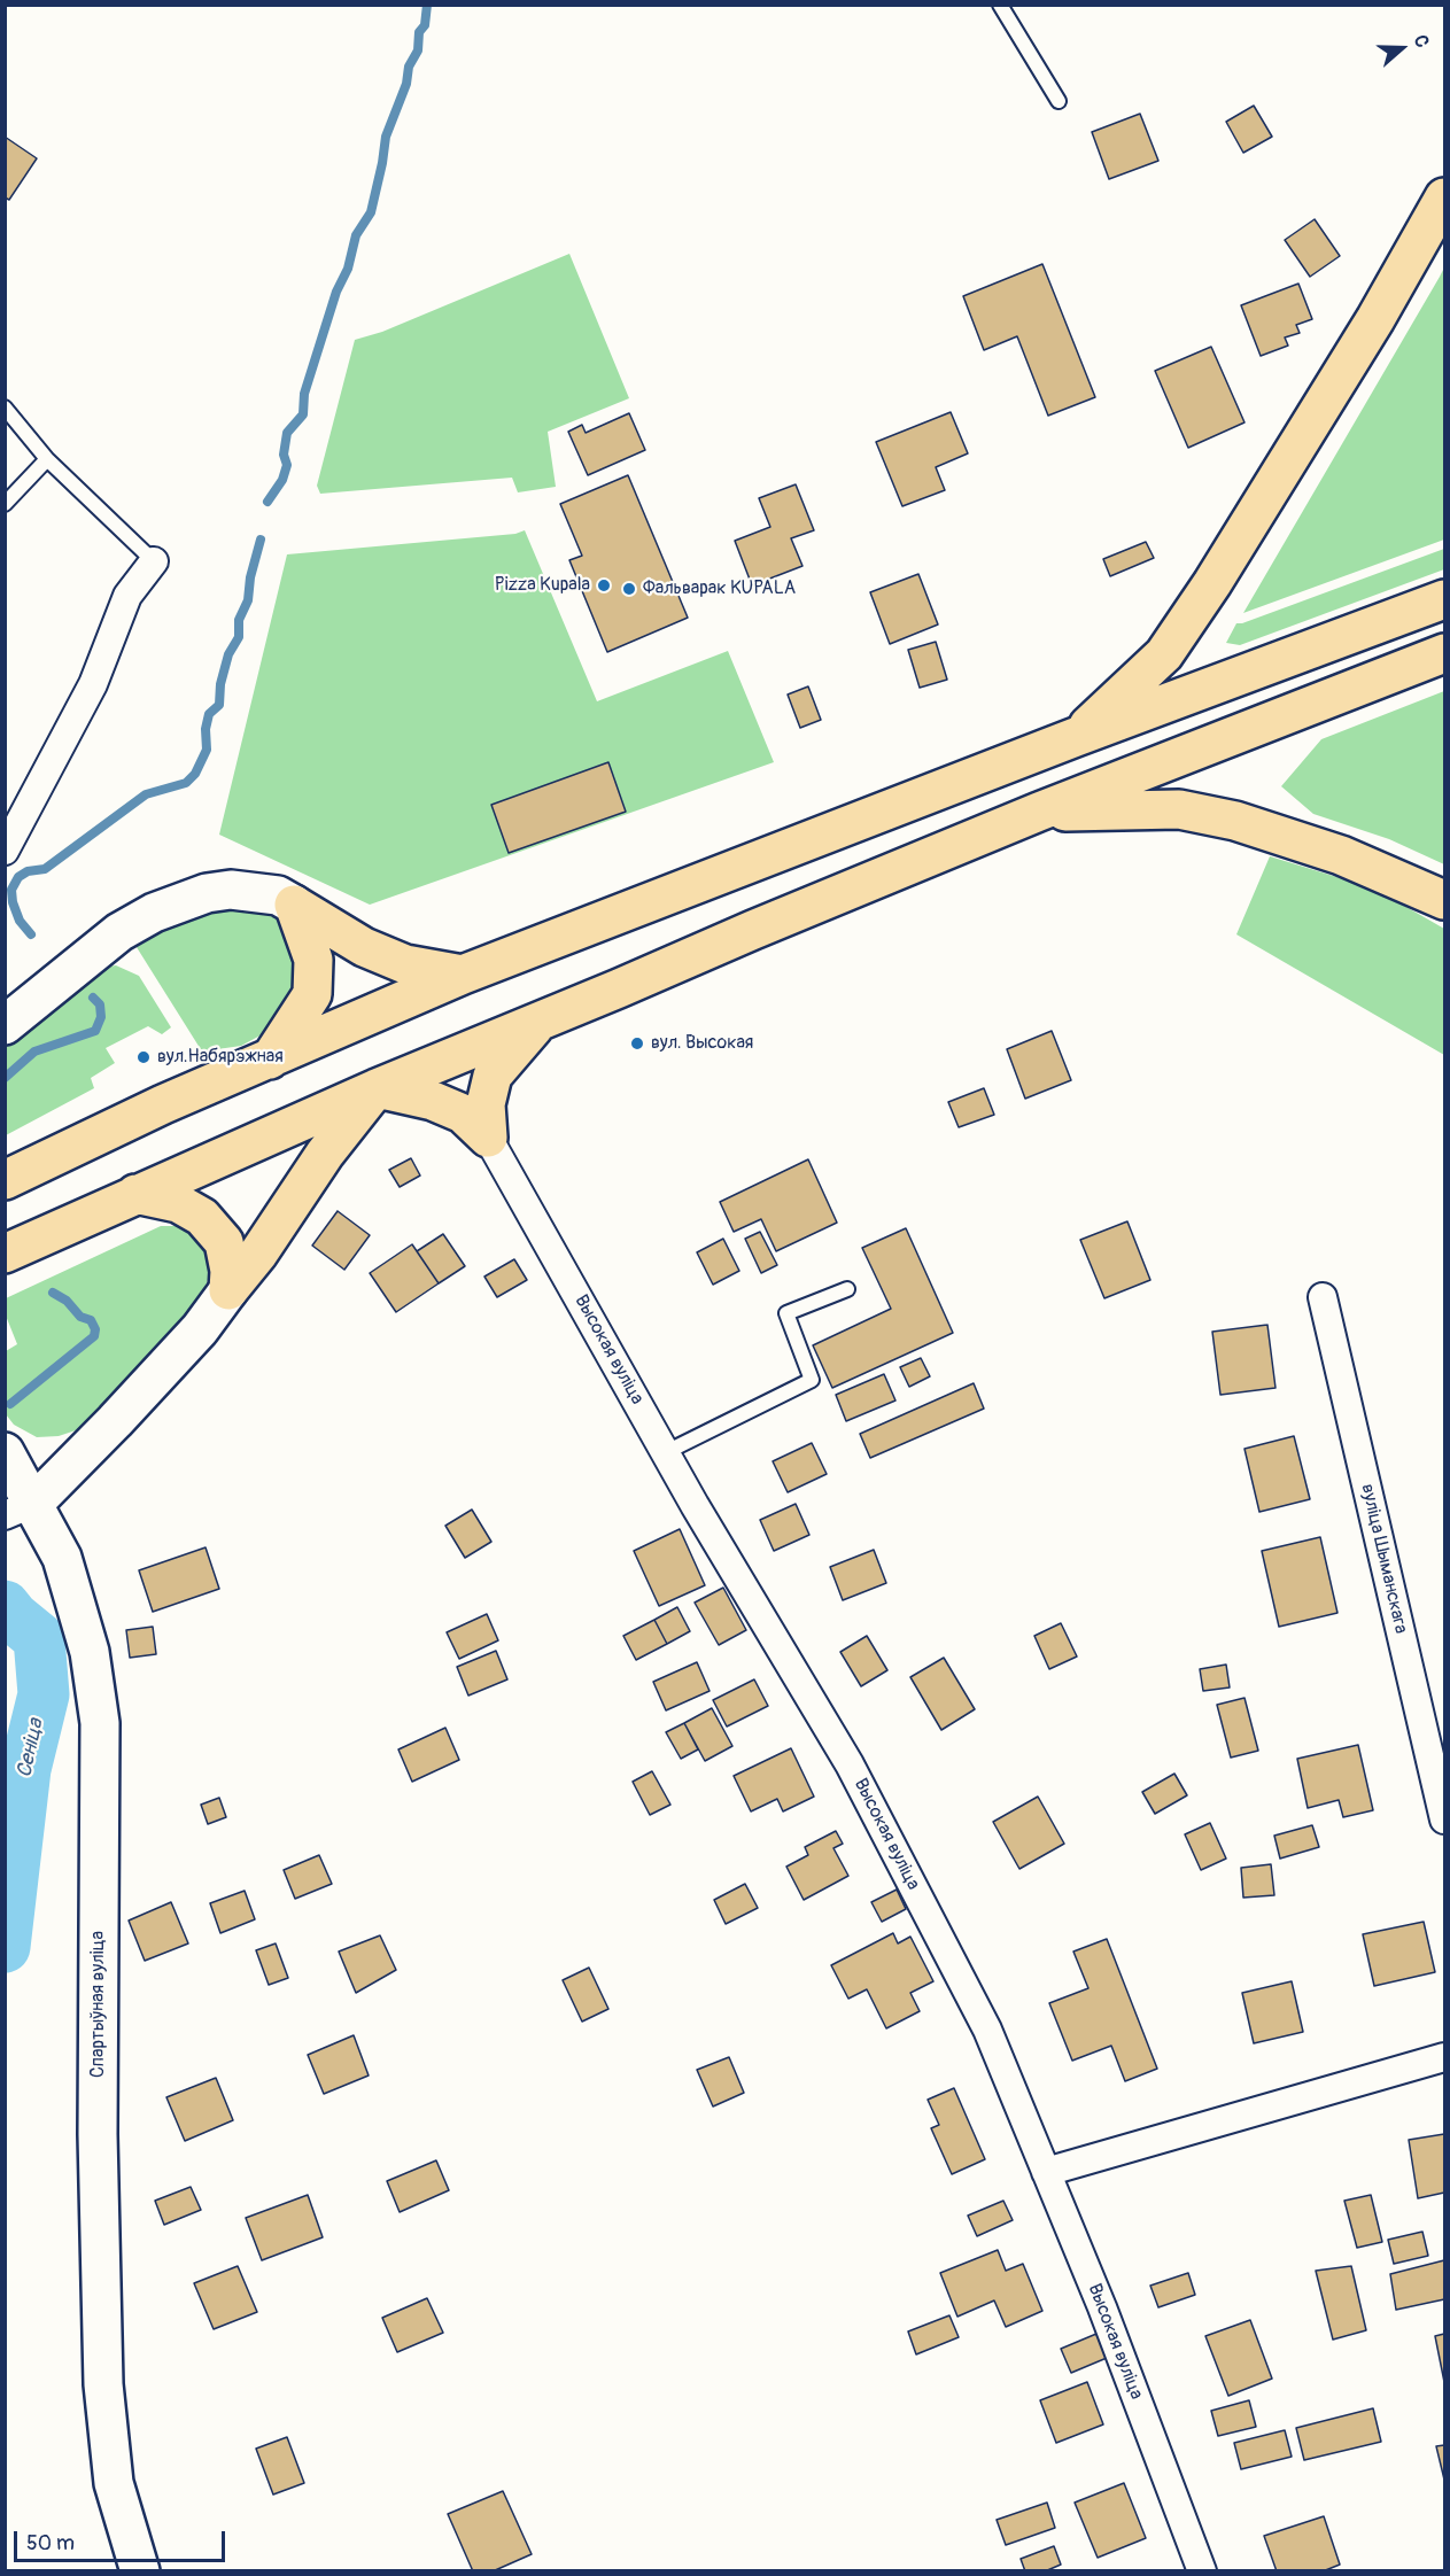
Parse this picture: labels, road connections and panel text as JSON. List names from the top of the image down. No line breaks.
{"streets":{"street":["Высокая вуліца","вуліца Шыманскага","Спартыўная вуліца"]},"water":["Сеніца"],"places":["Pizza Kupala","Фальварак KUPALA","вул. Высокая","вул.Набярэжная"],"scale_bar":"50 m","north":"right"}
